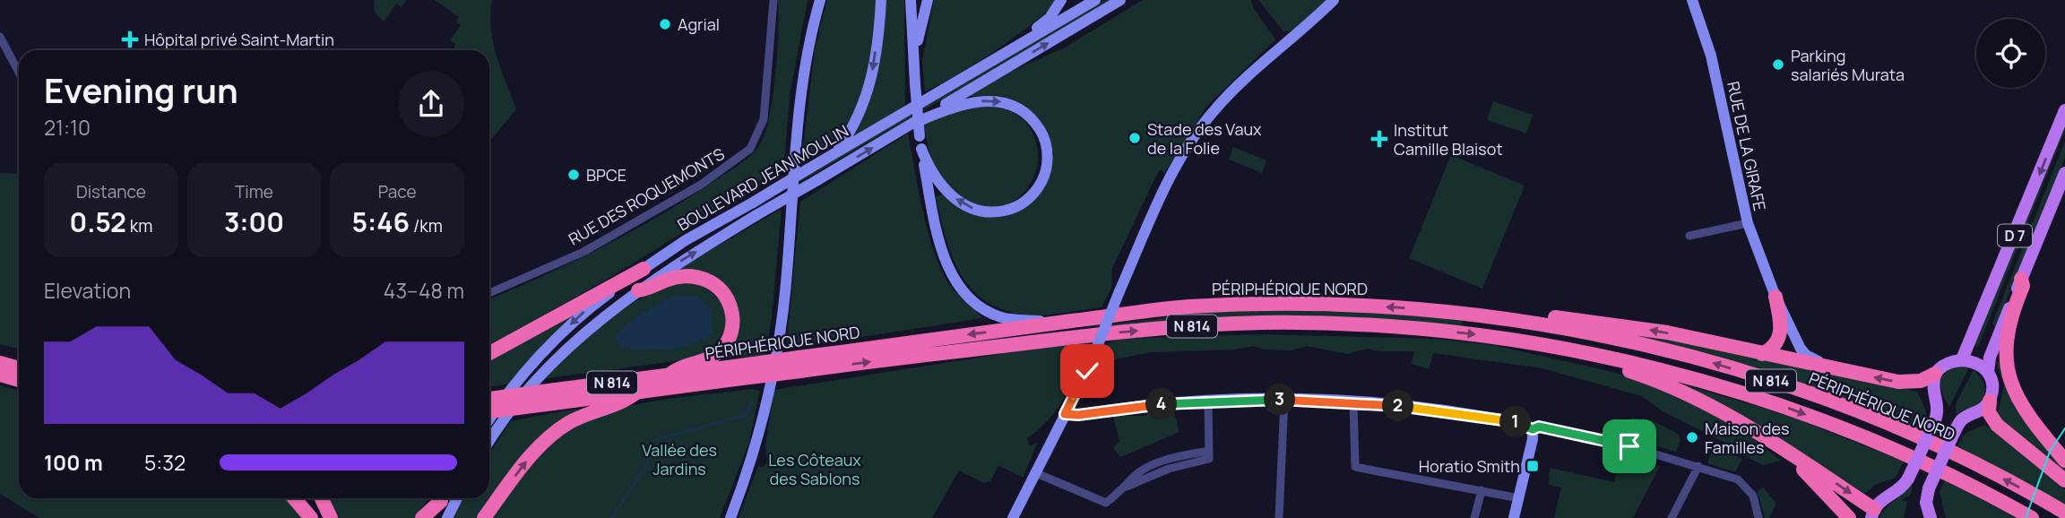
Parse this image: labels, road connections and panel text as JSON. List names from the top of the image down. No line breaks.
{"streets":{"highway":["PÉRIPHÉRIQUE NORD","N 814"],"main road":["RUE DE LA GIRAFE","BOULEVARD JEAN MOULIN","D 7"],"street":["RUE DES ROQUEMONTS"]},"parks":["Vallée des Jardins","Les Côteaux des Sablons"],"places":{"other":["Agrial","Parking salariés Murata","Stade des Vaux de la Folie","BPCE","Maison des Familles"],"health":["Hôpital privé Saint-Martin","Institut Camille Blaisot"],"transit":["Horatio Smith"]},"page":{"heading":["Evening run","21:10"],"stats":[["Distance","0.52 km"],["Time","3:00"],["Pace","5:46 /km"]],"chart":["Elevation","43–48 m"],"pins":["3","4","2","1"],"list":[{"name":"100 m","note":"5:32"}]}}
